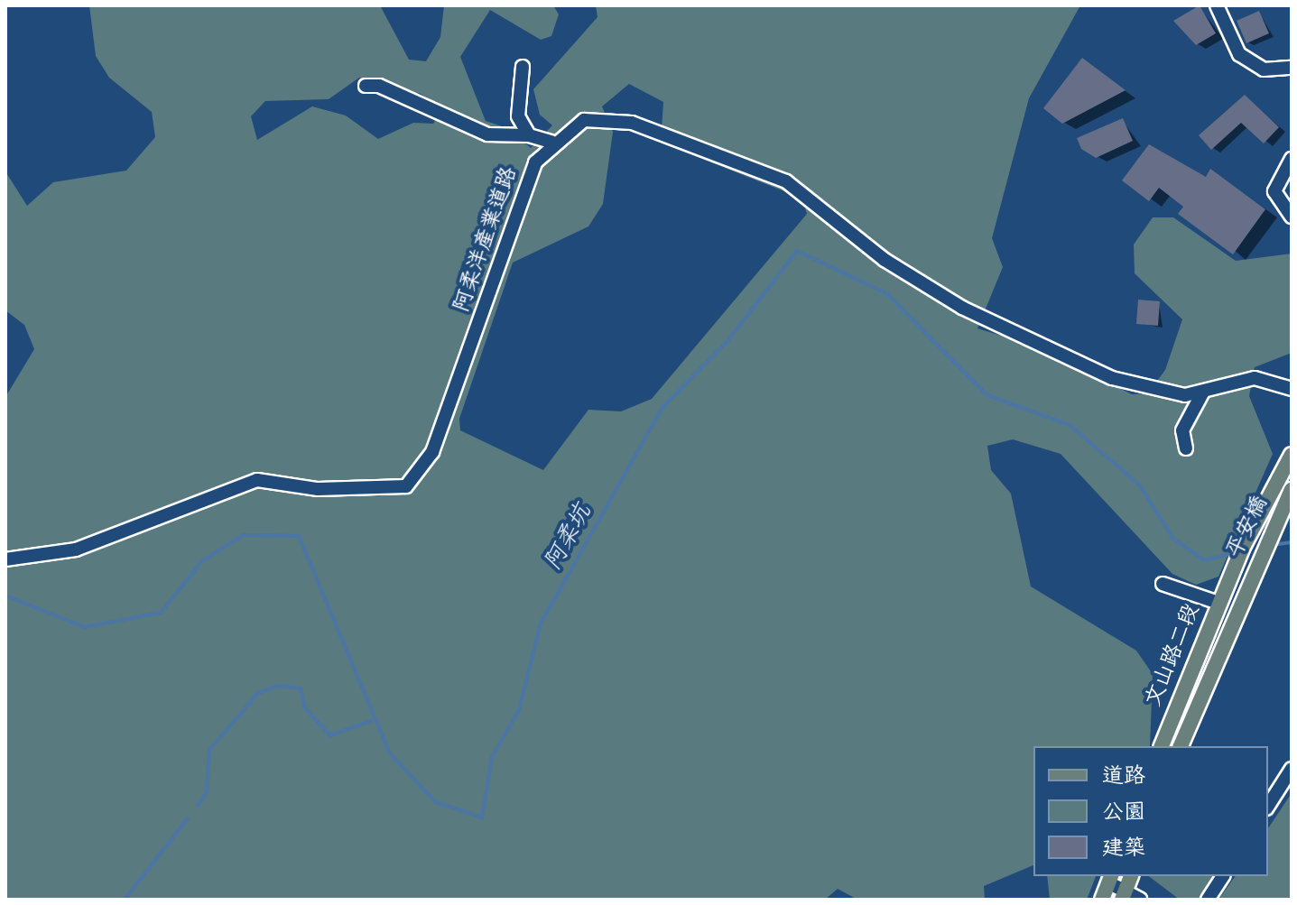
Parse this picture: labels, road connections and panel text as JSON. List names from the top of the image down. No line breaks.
{"streets":{"main road":["平安橋","文山路二段"],"street":["阿柔洋產業道路"]},"crossings":[["平安橋","文山路二段"]],"water":["阿柔坑"],"legend":["道路","公園","建築"]}
